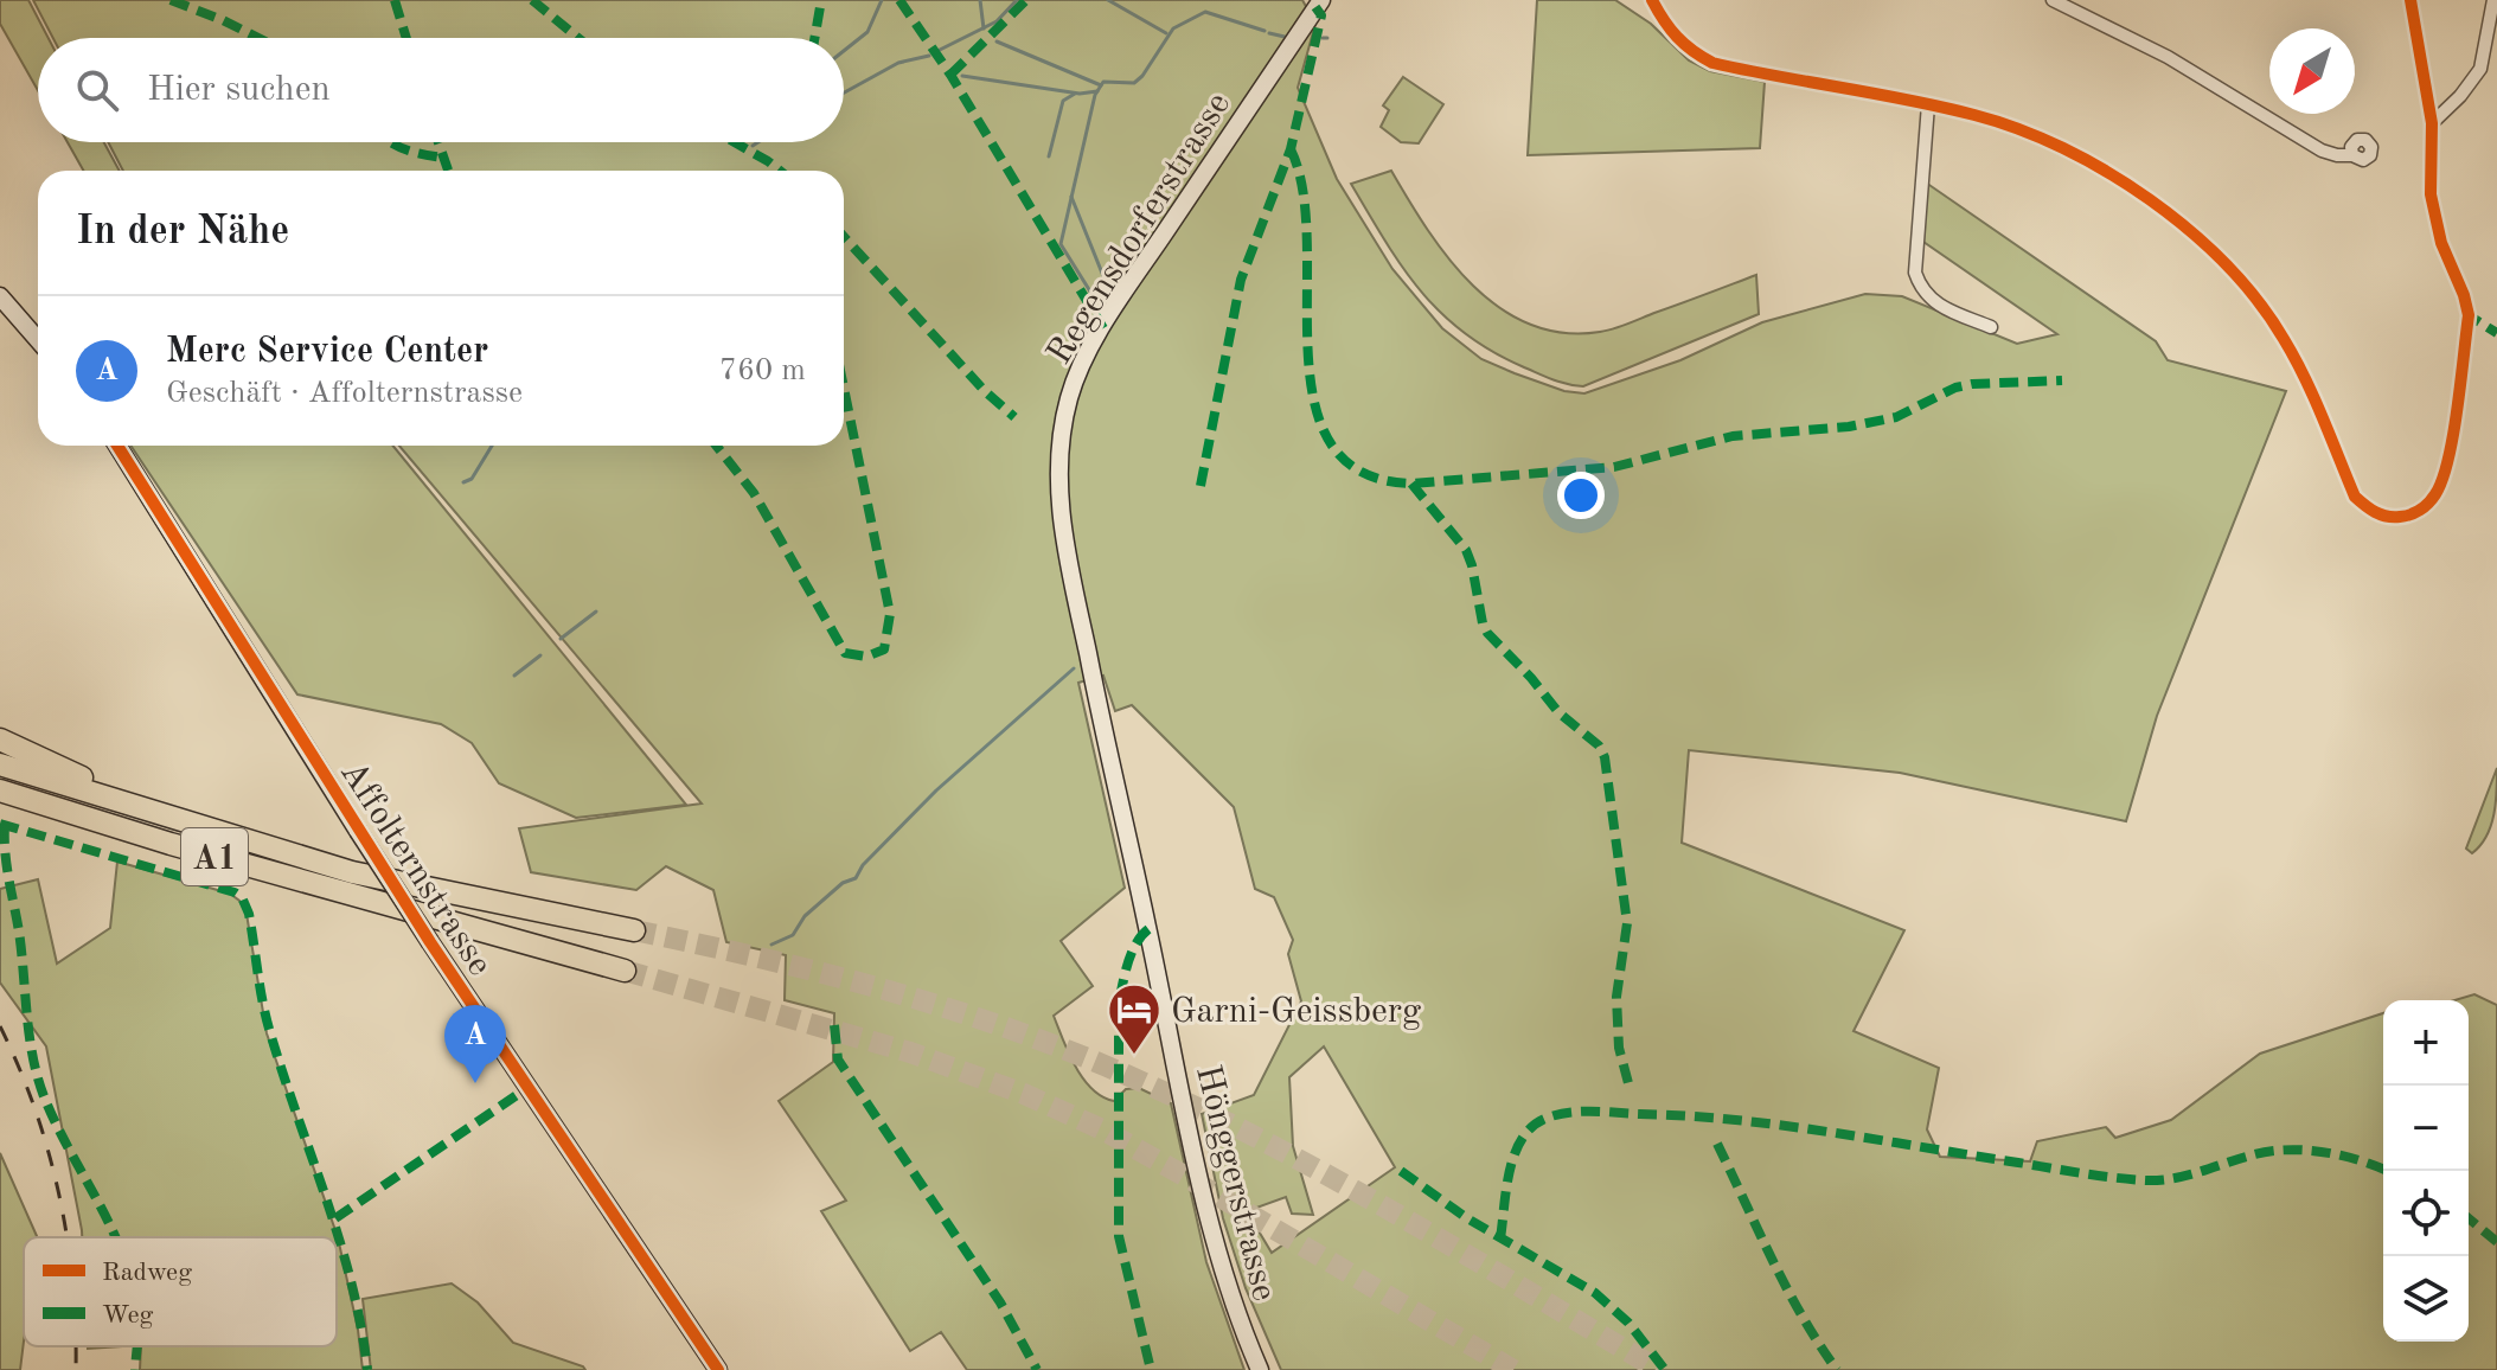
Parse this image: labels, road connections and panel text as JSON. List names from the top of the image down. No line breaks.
{"streets":{"highway":["A1"],"main road":["Regensdorferstrasse","Affolternstrasse","Hönggerstrasse"]},"crossings":[["Regensdorferstrasse","Hönggerstrasse"]],"places":{"hotel":["Garni-Geissberg"]},"legend":["Radweg","Weg"],"north":"bottom left","page":{"search":"Hier suchen","heading":"In der Nähe","list":[{"mark":"A","name":"Merc Service Center","note":"Geschäft · Affolternstrasse","value":"760 m"}],"map_buttons":["+","−"],"pins":"A"}}
